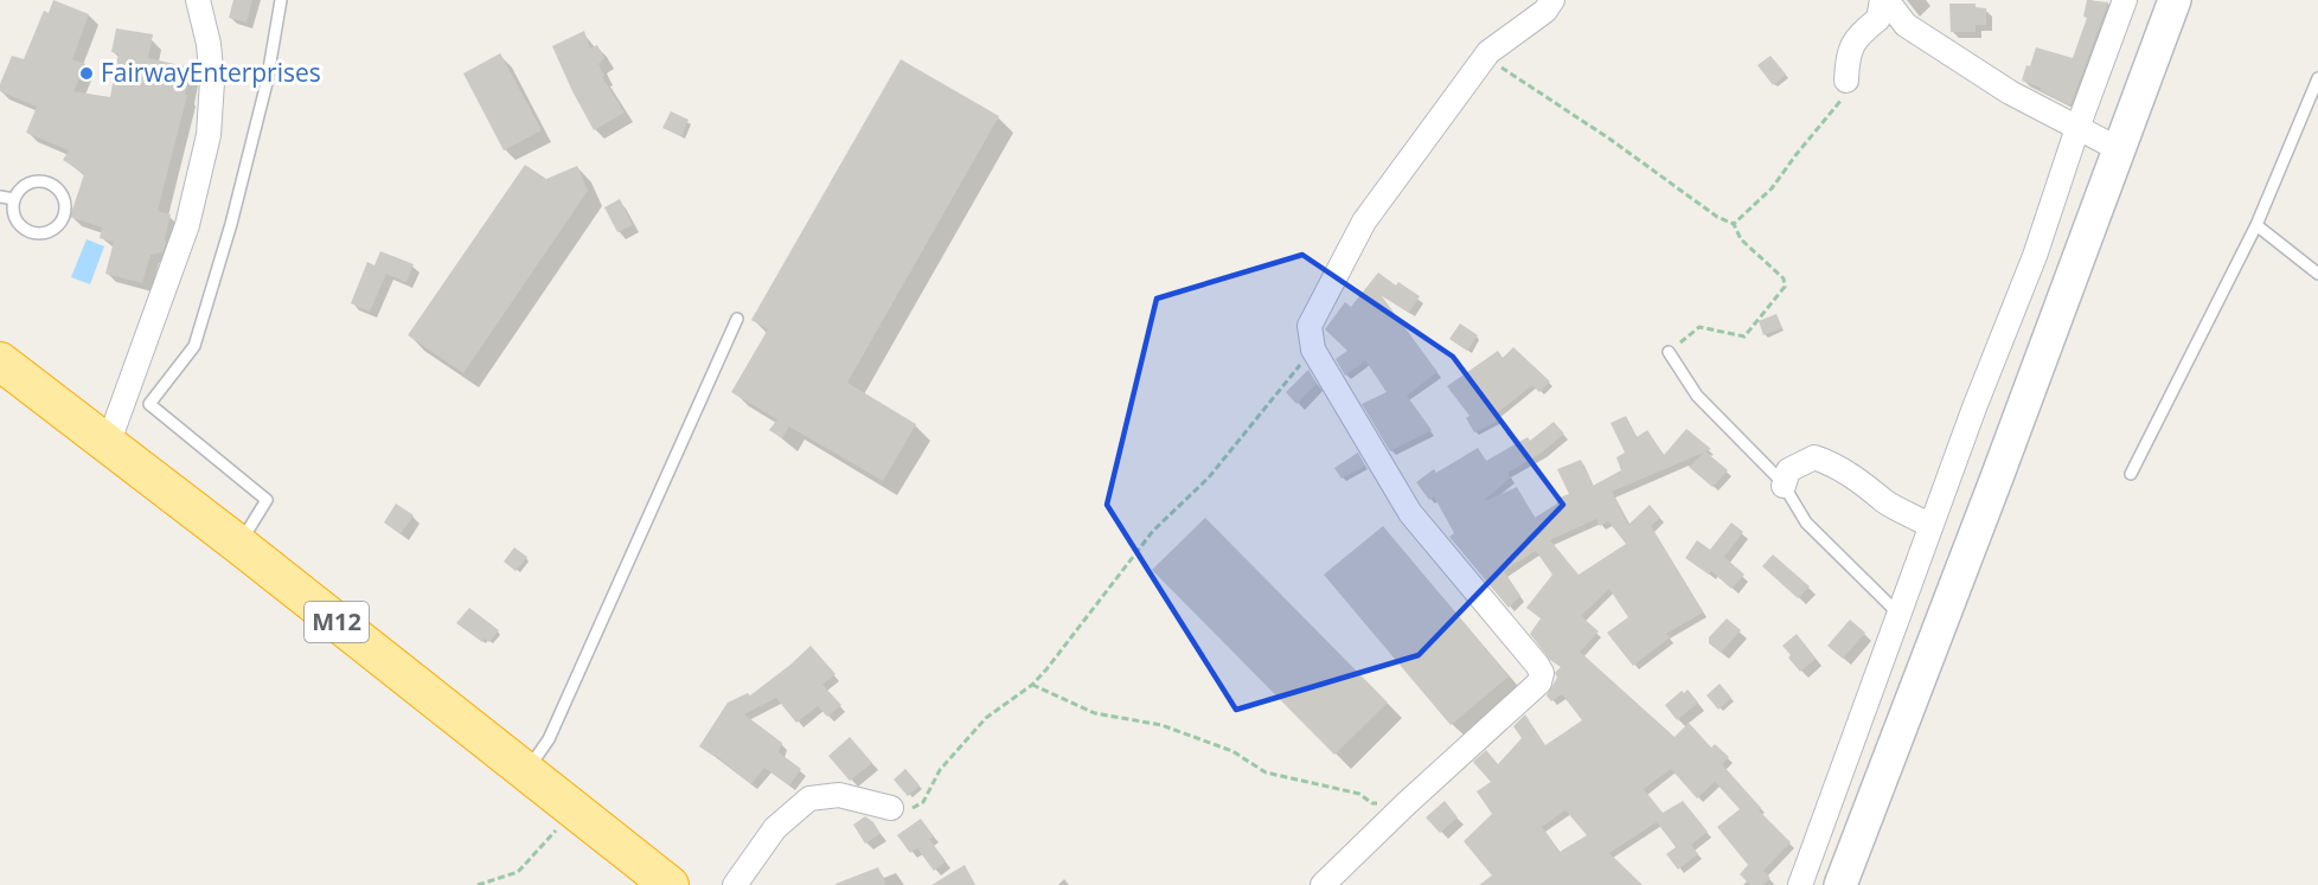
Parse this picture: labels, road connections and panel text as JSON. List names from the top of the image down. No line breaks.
{"streets":{"highway":["M12"]},"places":["FairwayEnterprises"]}
